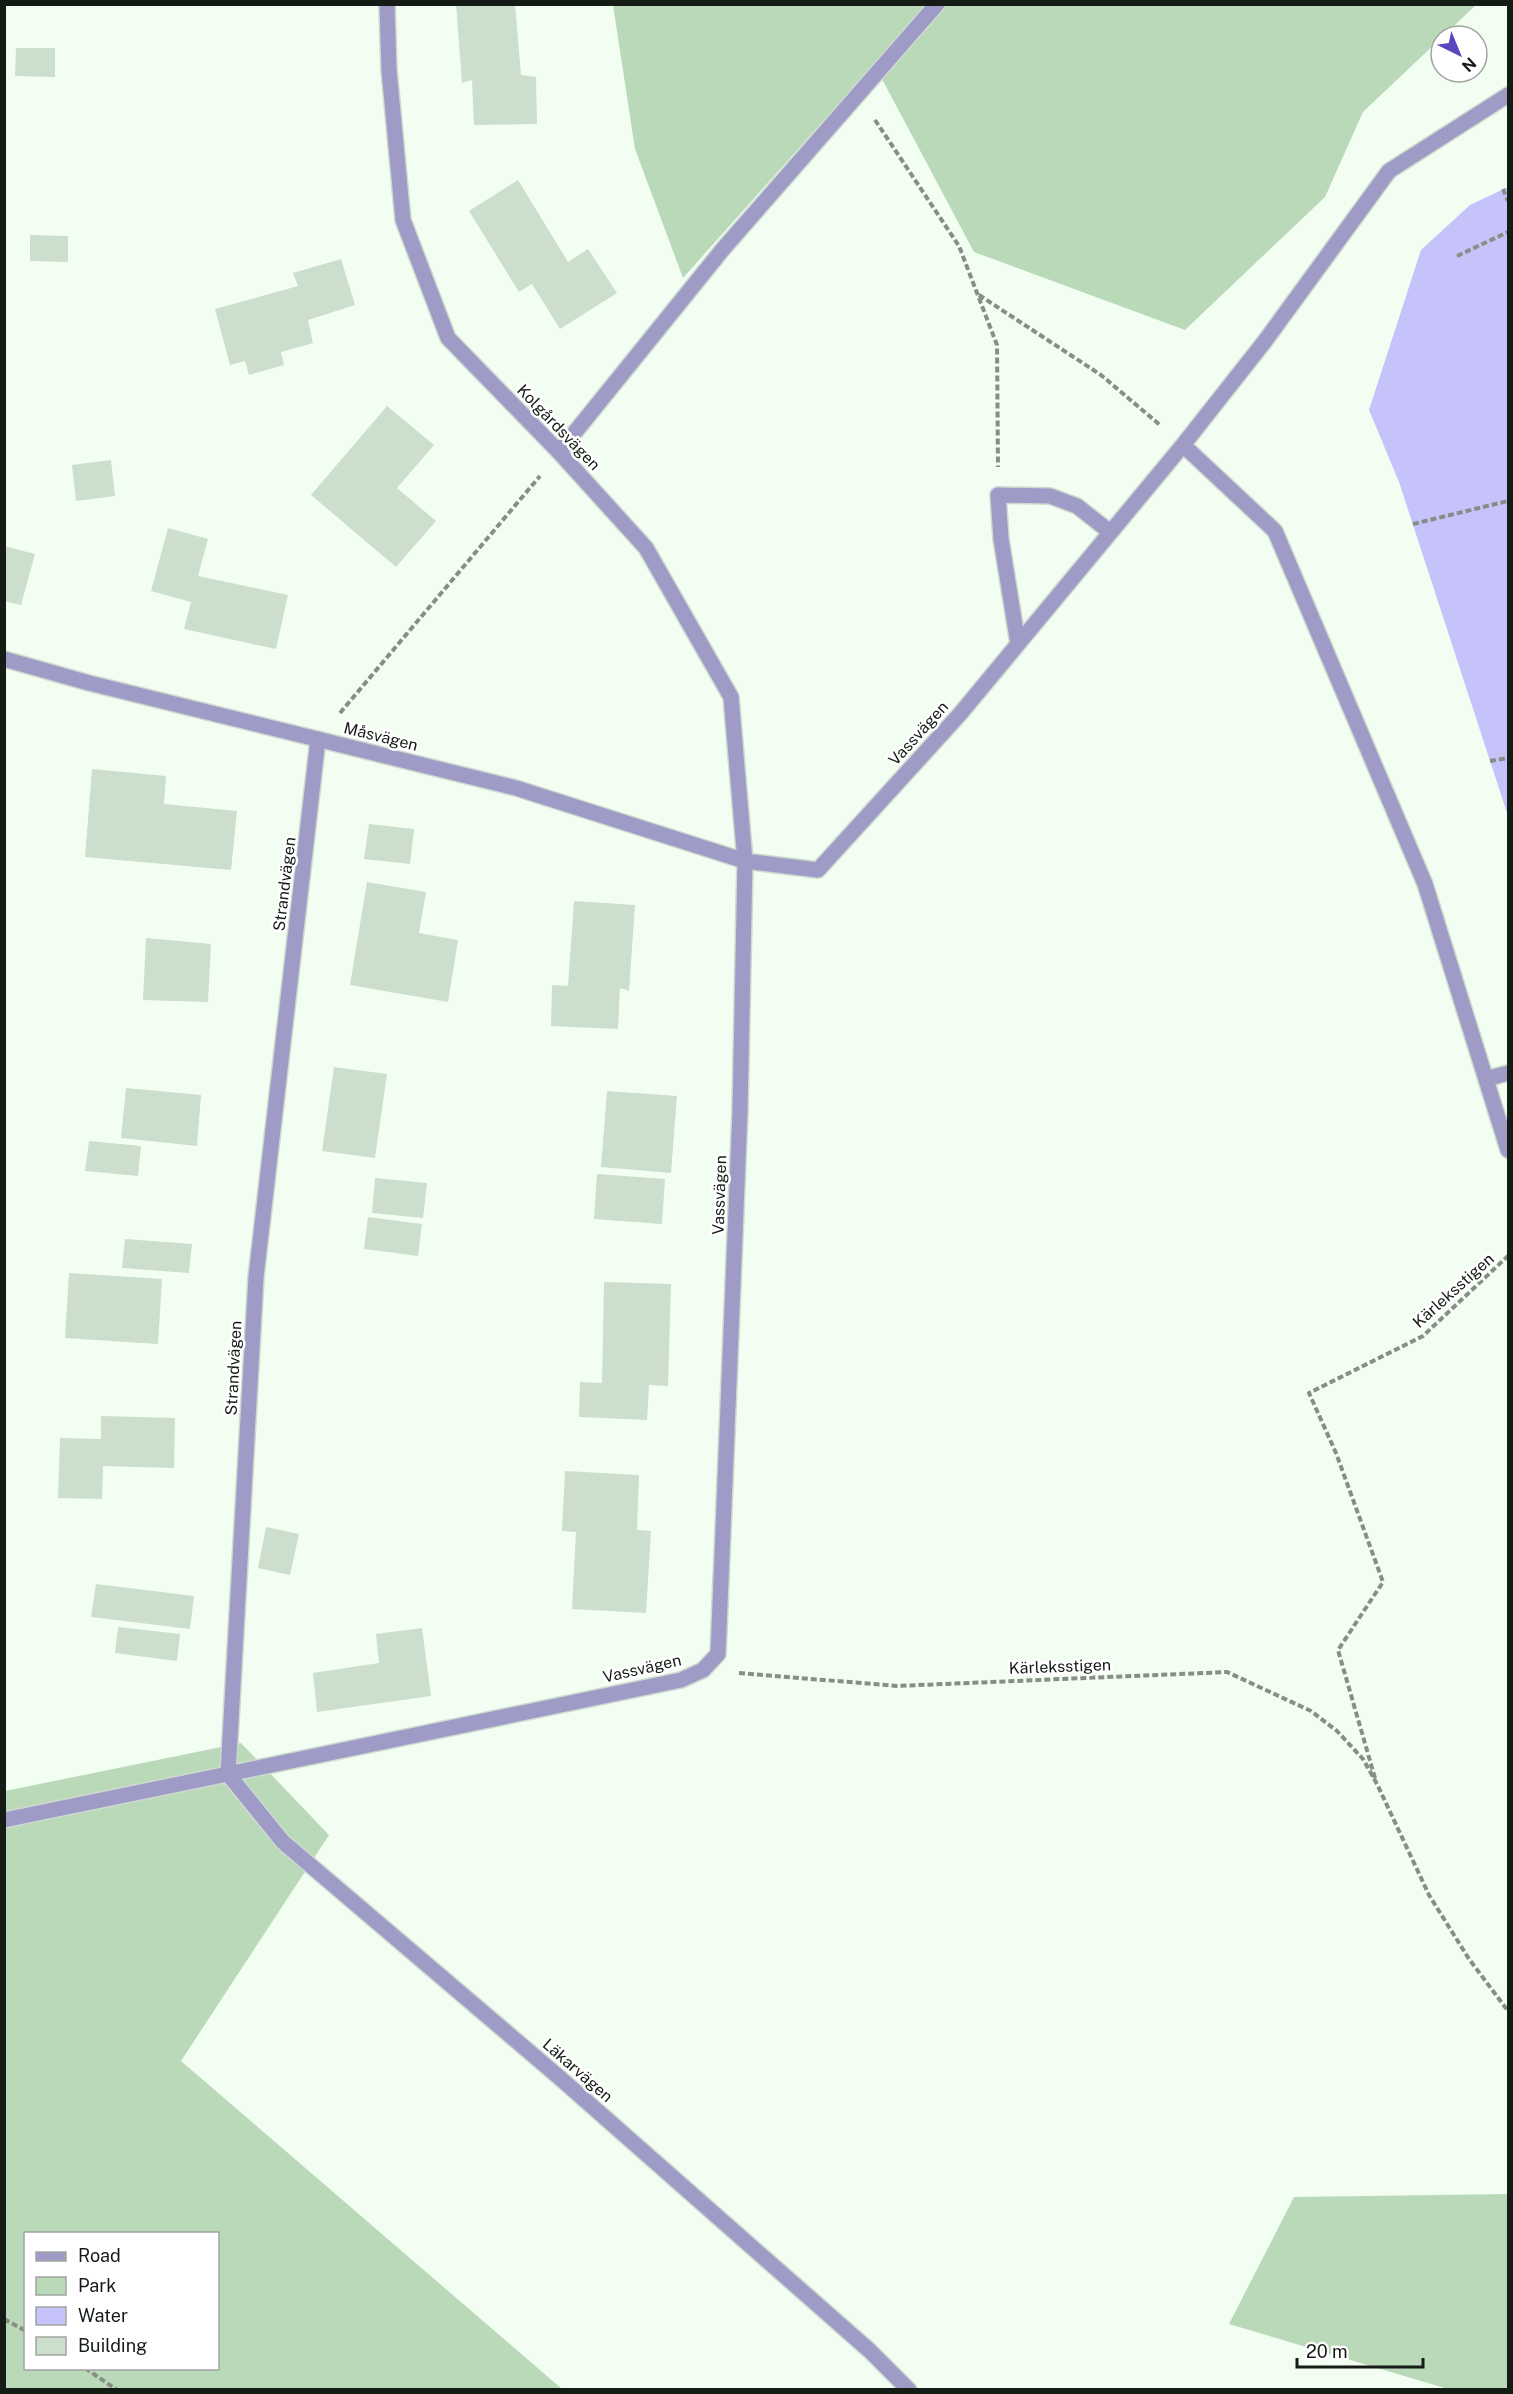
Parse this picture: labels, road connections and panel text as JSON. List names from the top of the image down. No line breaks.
{"streets":{"street":["Kolgårdsvägen","Vassvägen","Måsvägen","Strandvägen","Läkarvägen"],"path":["Kärleksstigen"]},"crossings":[["Kolgårdsvägen","Vassvägen"],["Kolgårdsvägen","Måsvägen"],["Vassvägen","Måsvägen"],["Vassvägen","Strandvägen"],["Vassvägen","Kärleksstigen"],["Vassvägen","Läkarvägen"],["Måsvägen","Strandvägen"],["Strandvägen","Läkarvägen"]],"legend":["Road","Park","Water","Building"],"scale_bar":"20 m","north":"bottom right"}
